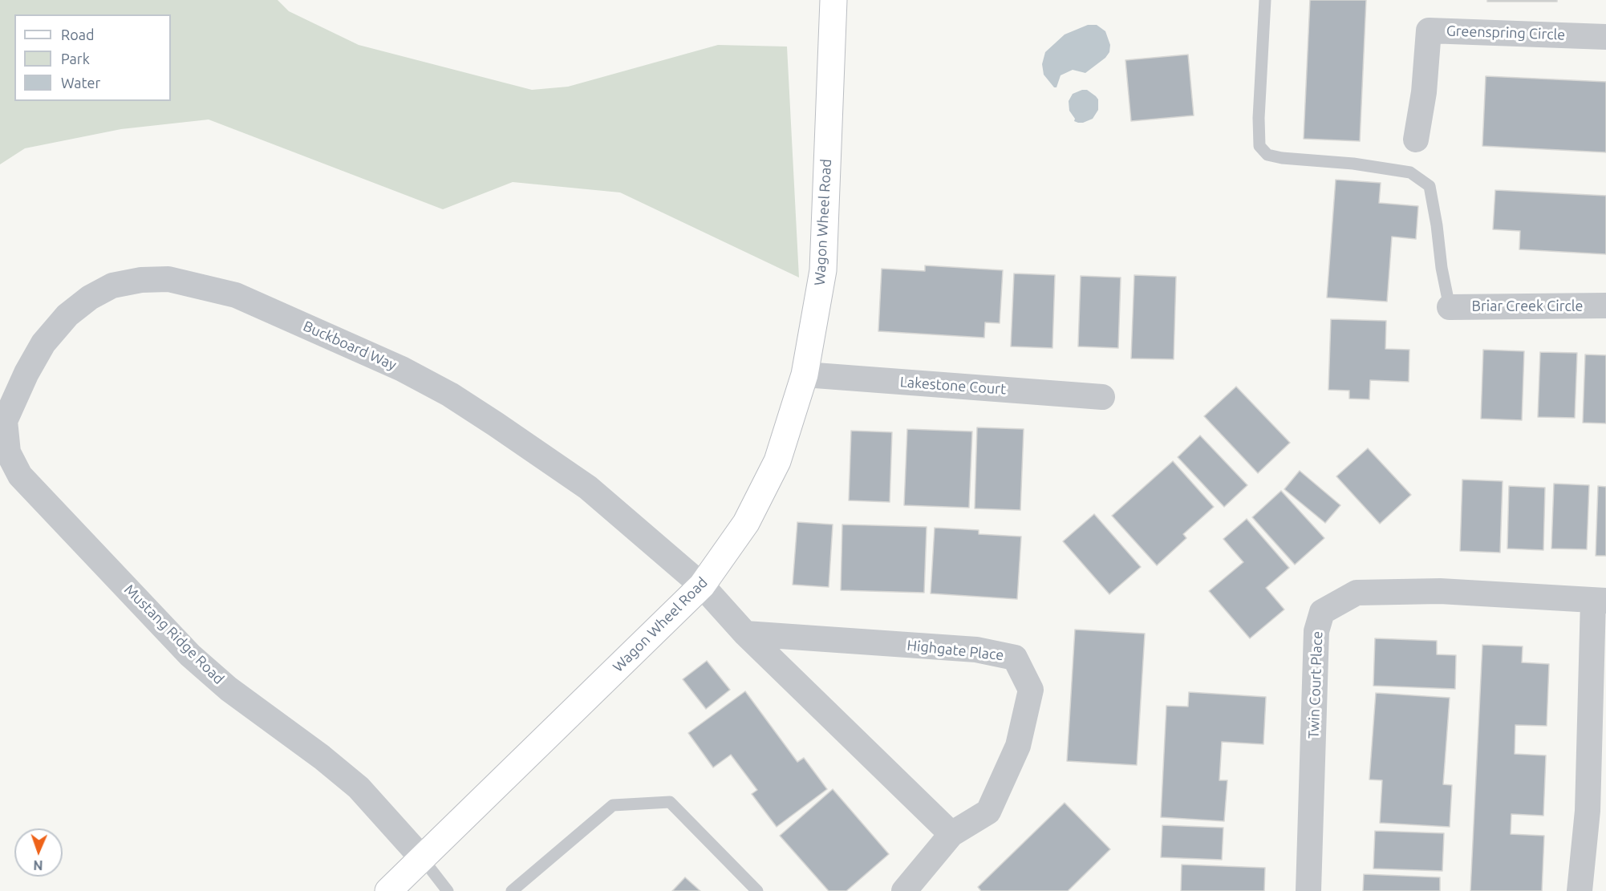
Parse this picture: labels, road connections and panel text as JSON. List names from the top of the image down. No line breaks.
{"streets":{"street":["Greenspring Circle","Wagon Wheel Road","Briar Creek Circle","Buckboard Way","Lakestone Court","Mustang Ridge Road","Highgate Place","Twin Court Place"]},"crossings":[["Wagon Wheel Road","Buckboard Way"],["Wagon Wheel Road","Lakestone Court"],["Wagon Wheel Road","Mustang Ridge Road"],["Buckboard Way","Mustang Ridge Road"]],"legend":["Road","Park","Water"],"north":"bottom"}
